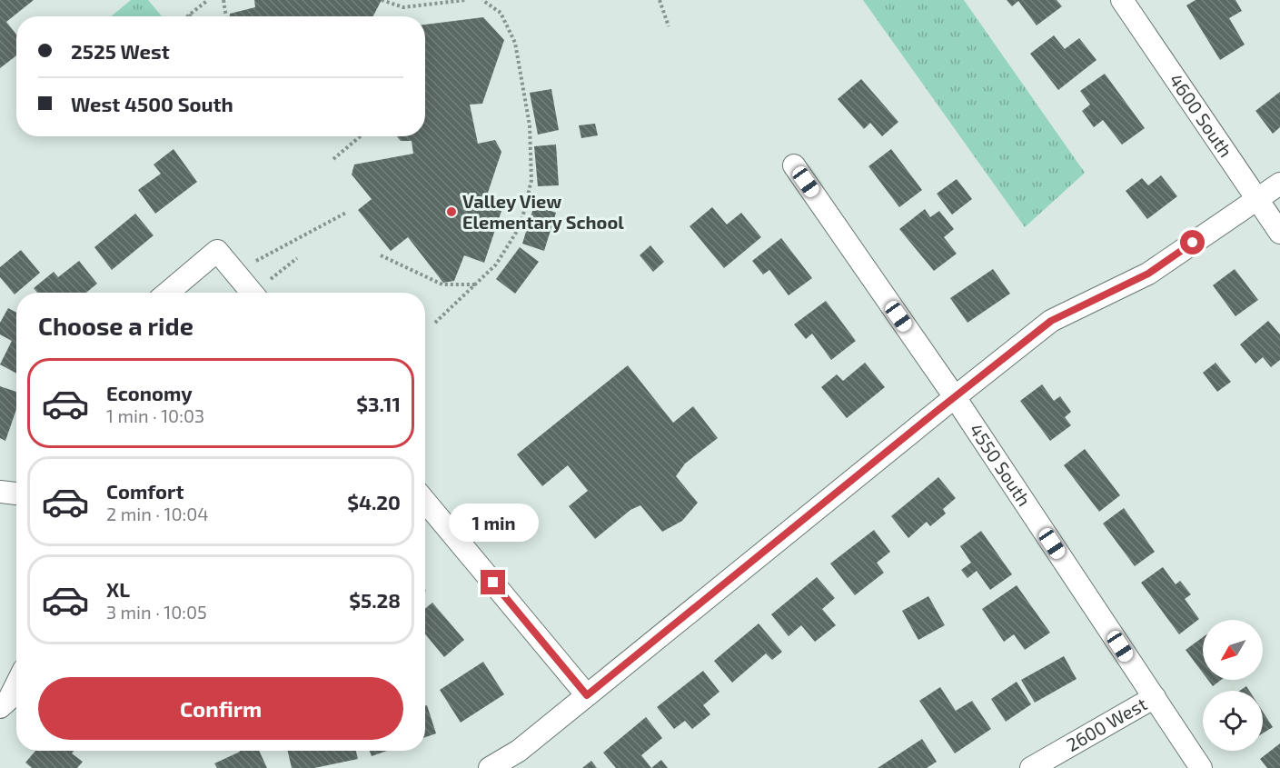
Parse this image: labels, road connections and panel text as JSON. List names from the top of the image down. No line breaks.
{"streets":{"street":["4600 South","4550 South","2600 West"]},"crossings":[["4550 South","2600 West"]],"places":["Valley View Elementary School"],"north":"bottom left","page":{"banner":["2525 West","West 4500 South"],"heading":"Choose a ride","list":[{"name":"Economy","note":"1 min · 10:03","value":"$3.11"},{"name":"Comfort","note":"2 min · 10:04","value":"$4.20"},{"name":"XL","note":"3 min · 10:05","value":"$5.28"}],"bubble":"1 min","buttons":"Confirm"}}
